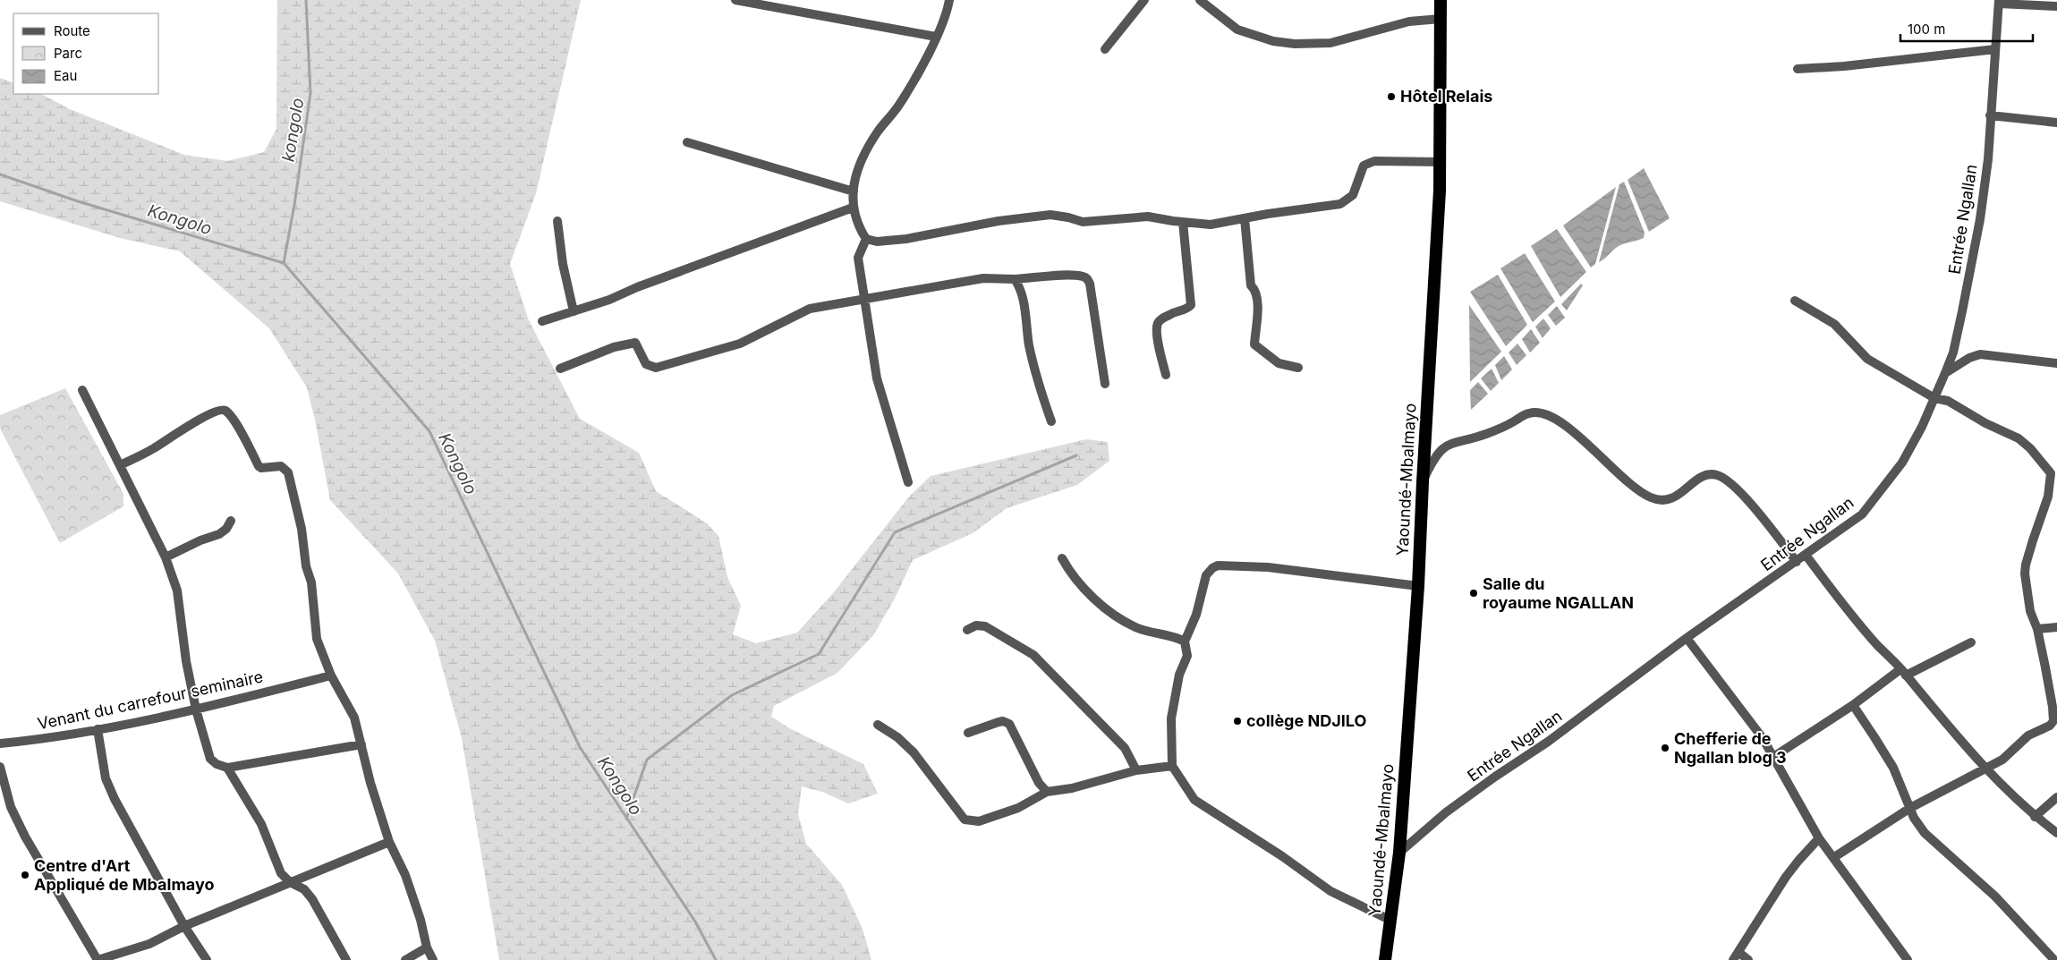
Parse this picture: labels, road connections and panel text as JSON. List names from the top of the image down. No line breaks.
{"streets":{"highway":["Yaoundé-Mbalmayo"],"street":["Entrée Ngallan","Venant du carrefour seminaire"]},"crossings":[["Entrée Ngallan","Yaoundé-Mbalmayo"]],"water":["kongolo","Kongolo"],"places":["Hôtel Relais","Salle du royaume NGALLAN","collège NDJILO","Chefferie de Ngallan blog 3","Centre d'Art Appliqué de Mbalmayo"],"legend":["Route","Parc","Eau"],"scale_bar":"100 m"}
